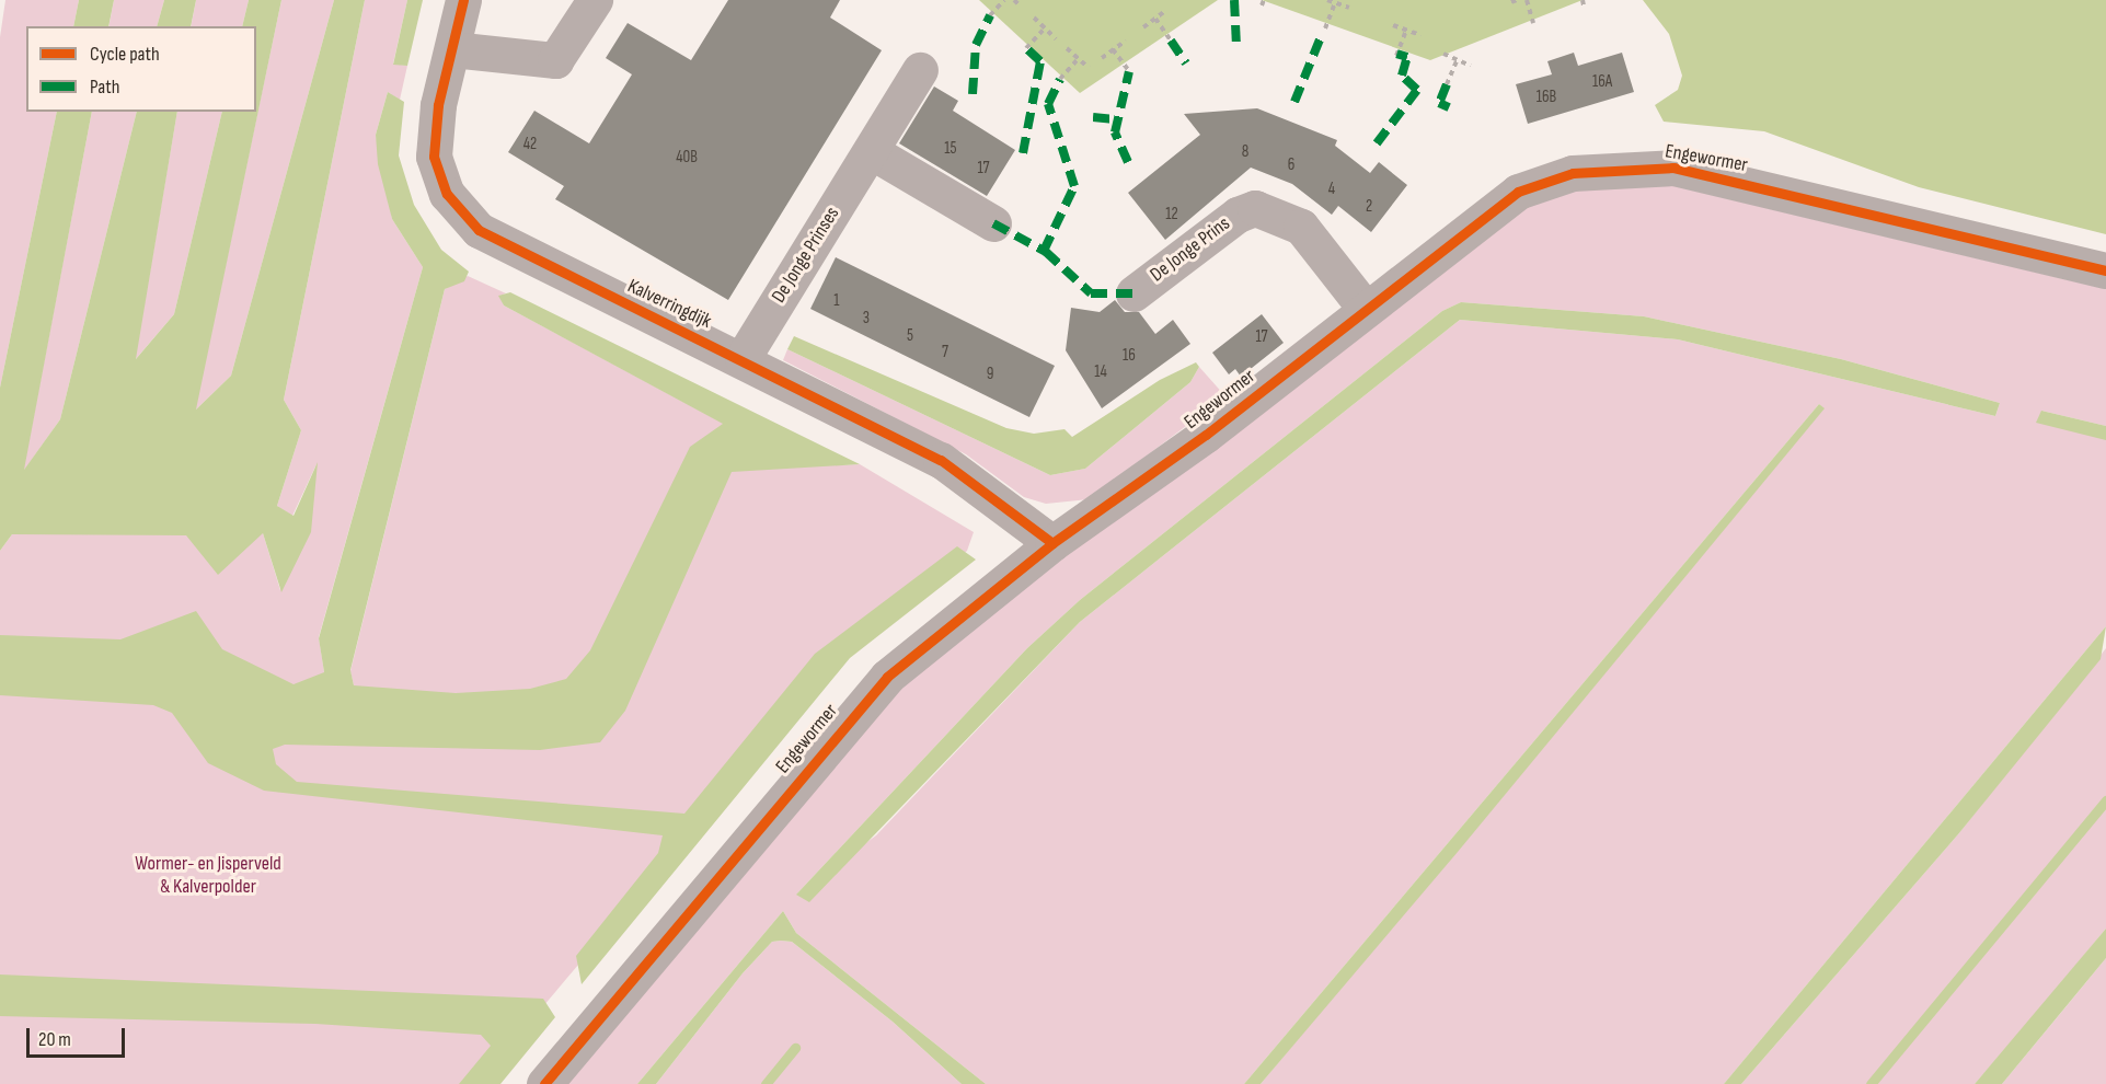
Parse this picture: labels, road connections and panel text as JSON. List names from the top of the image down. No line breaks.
{"streets":{"street":["Engewormer","De Jonge Prins","De Jonge Prinses","Kalverringdijk"]},"crossings":[["Engewormer","De Jonge Prins"],["Engewormer","Kalverringdijk"],["De Jonge Prinses","Kalverringdijk"]],"parks":["Wormer- en Jisperveld & Kalverpolder"],"house_numbers":["16A","16B","42","15","8","40B","6","17","4","2","12","1","3","5","17","7","16","14","9"],"legend":["Cycle path","Path"],"scale_bar":"20 m"}
